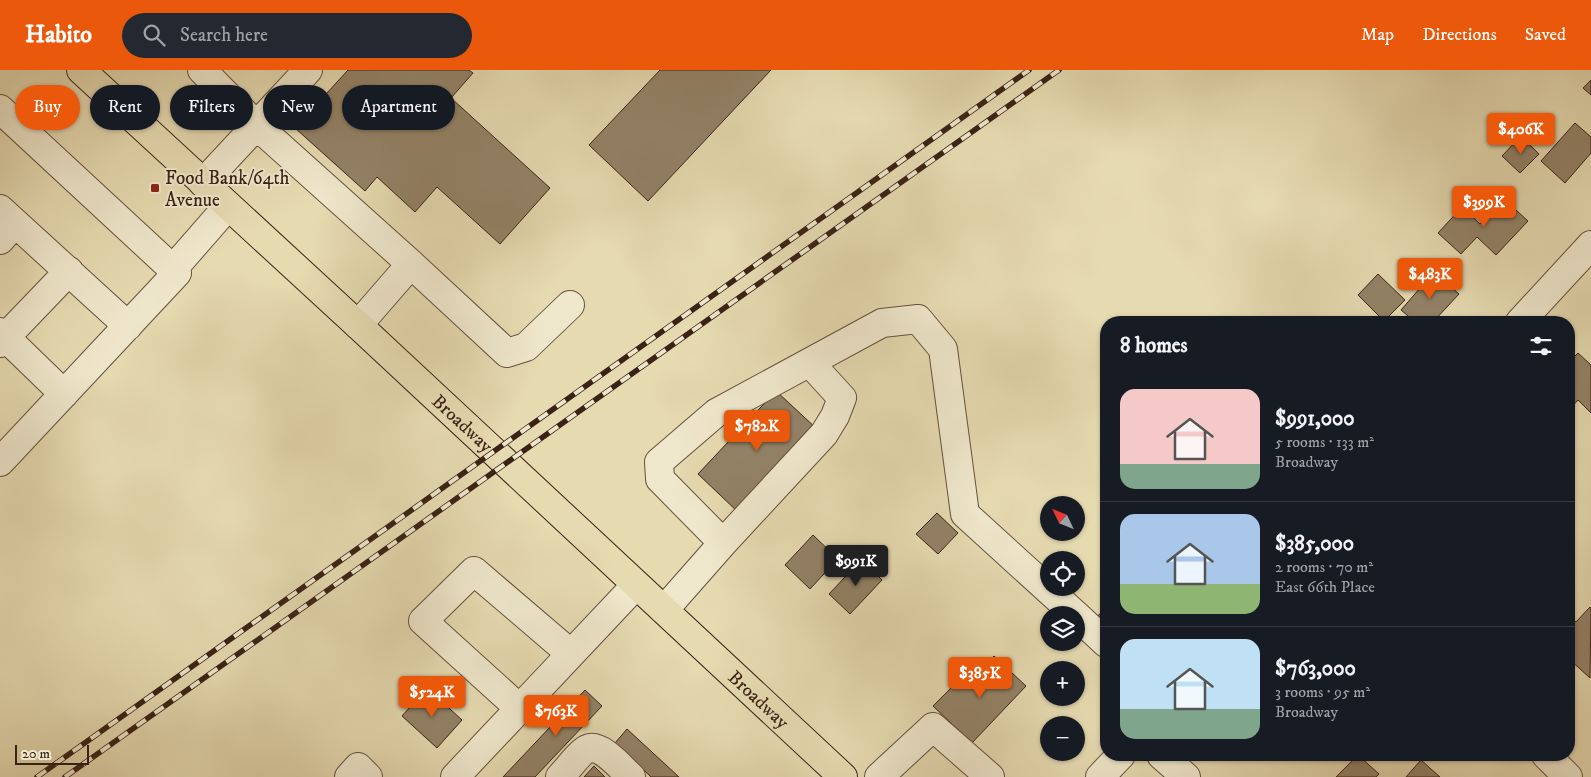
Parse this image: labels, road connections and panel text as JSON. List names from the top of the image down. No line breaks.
{"streets":{"main road":["Broadway"]},"places":{"transit":["Food Bank/64th Avenue"]},"scale_bar":"20 m","north":"top left","page":{"header":"Habito","search":"Search here","nav":["Map","Directions","Saved"],"chip":["Buy","Rent","Filters","New","Apartment"],"price":["$406K","$399K","$483K","$782K","$991K","$385K","$524K","$763K"],"heading":"8 homes","list":[{"name":"$991,000","note":"5 rooms · 133 m² · Broadway"},{"name":"$385,000","note":"2 rooms · 70 m² · East 66th Place"},{"name":"$763,000","note":"3 rooms · 95 m² · Broadway"}],"map_buttons":["+","−"],"scale":"20 m"}}
